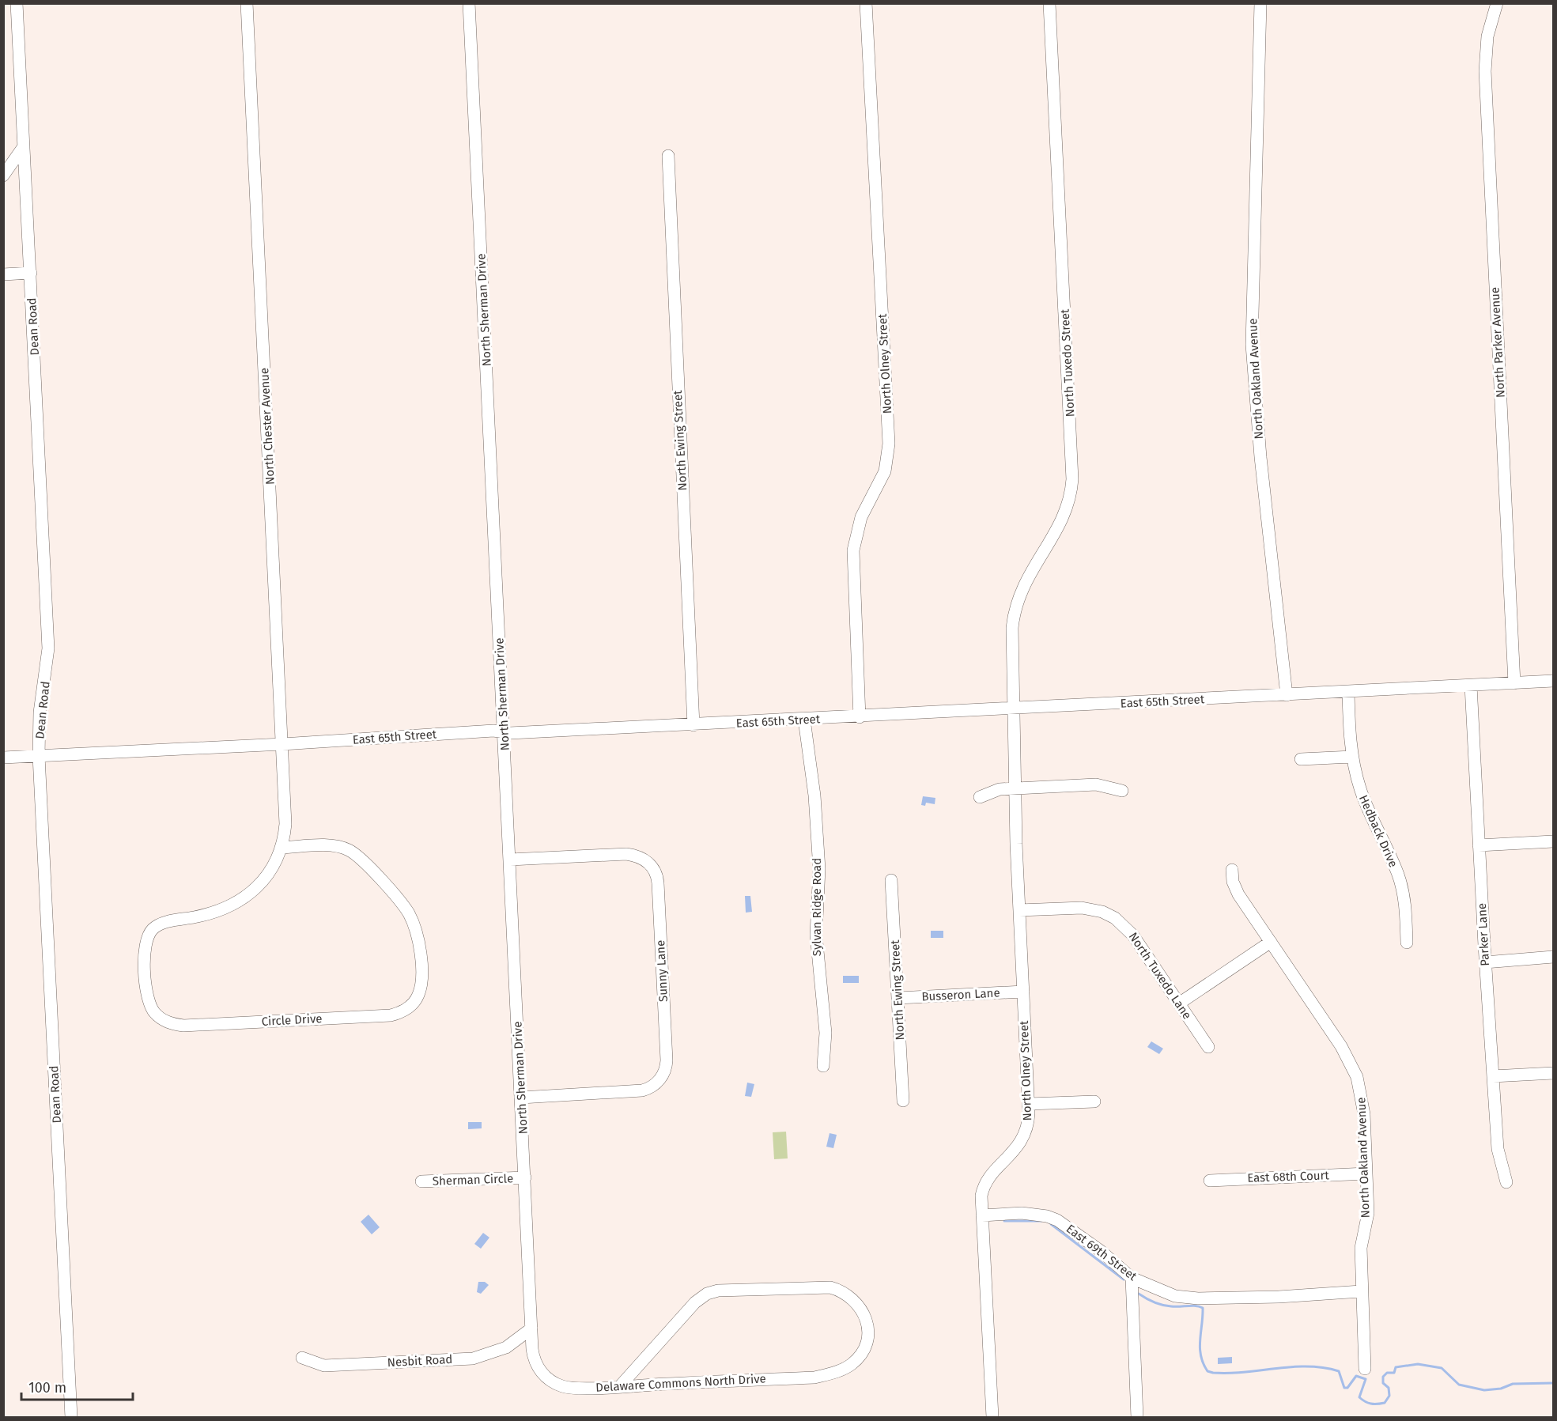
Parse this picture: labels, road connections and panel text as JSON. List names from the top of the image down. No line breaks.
{"streets":{"street":["North Sherman Drive","Dean Road","North Parker Avenue","North Tuxedo Street","North Olney Street","North Oakland Avenue","North Chester Avenue","North Ewing Street","East 65th Street","Hedback Drive","Sylvan Ridge Road","Parker Lane","Sunny Lane","North Tuxedo Lane","Busseron Lane","Circle Drive","East 68th Court","Sherman Circle","East 69th Street","Nesbit Road","Delaware Commons North Drive"]},"crossings":[["North Sherman Drive","East 65th Street"],["North Sherman Drive","Sunny Lane"],["North Sherman Drive","Sherman Circle"],["North Sherman Drive","Nesbit Road"],["North Sherman Drive","Delaware Commons North Drive"],["Dean Road","East 65th Street"],["North Parker Avenue","East 65th Street"],["North Tuxedo Street","North Olney Street"],["North Tuxedo Street","East 65th Street"],["North Olney Street","East 65th Street"],["North Olney Street","North Tuxedo Lane"],["North Olney Street","Busseron Lane"],["North Olney Street","East 69th Street"],["North Oakland Avenue","East 65th Street"],["North Oakland Avenue","East 68th Court"],["North Oakland Avenue","East 69th Street"],["North Chester Avenue","East 65th Street"],["North Chester Avenue","Circle Drive"],["North Ewing Street","East 65th Street"],["North Ewing Street","Busseron Lane"],["East 65th Street","Hedback Drive"],["East 65th Street","Sylvan Ridge Road"],["East 65th Street","Parker Lane"]],"scale_bar":"100 m"}
